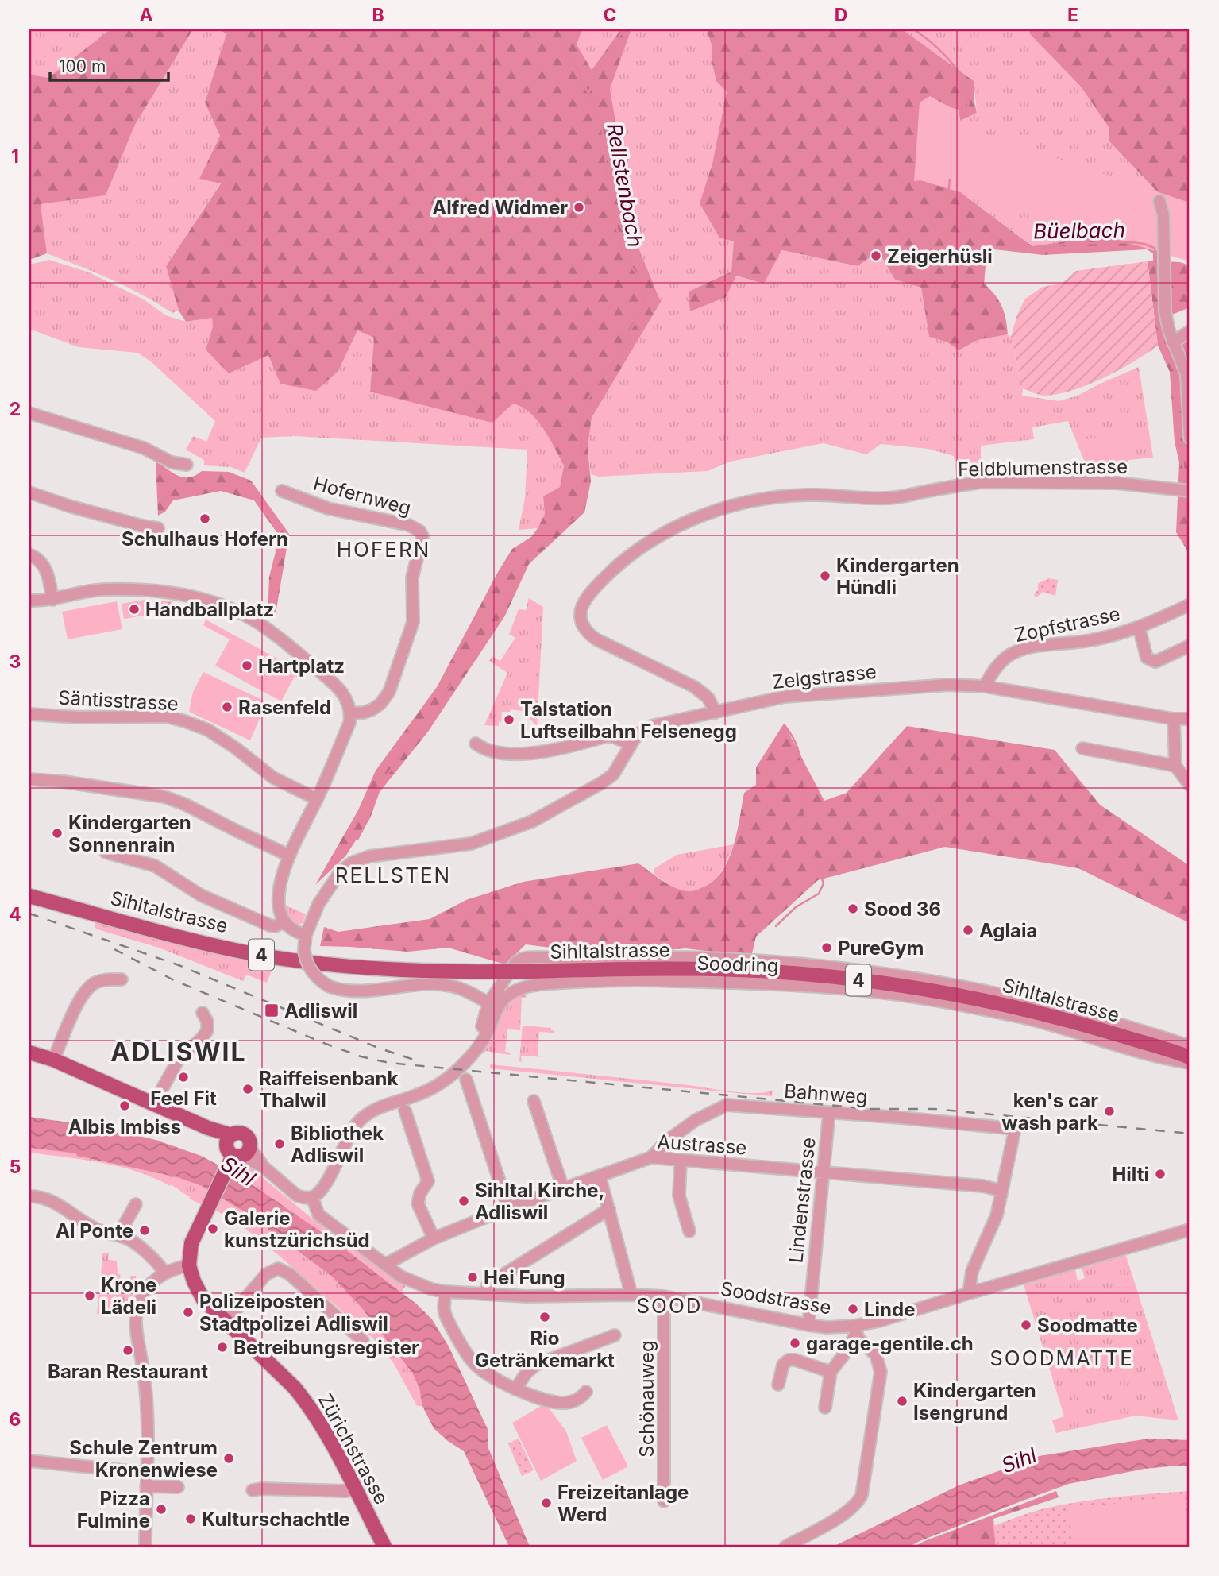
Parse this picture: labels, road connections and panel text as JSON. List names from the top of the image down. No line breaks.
{"streets":{"main road":["Sihltalstrasse","4","Zürichstrasse"],"street":["Feldblumenstrasse","Hofernweg","Zopfstrasse","Zelgstrasse","Säntisstrasse","Soodring","Bahnweg","Austrasse","Lindenstrasse","Soodstrasse","Schönauweg"]},"crossings":[["Feldblumenstrasse","Zelgstrasse"],["Zopfstrasse","Zelgstrasse"],["Sihltalstrasse","Soodring"],["Bahnweg","Austrasse"],["Bahnweg","Lindenstrasse"],["Austrasse","Lindenstrasse"],["Austrasse","Soodstrasse"],["Lindenstrasse","Soodstrasse"],["Soodstrasse","Schönauweg"]],"districts":["HOFERN","RELLSTEN","ADLISWIL","SOOD","SOODMATTE"],"water":["Rellstenbach","Büelbach","Sihl"],"places":{"other":["Alfred Widmer","Zeigerhüsli","Schulhaus Hofern","Kindergarten Hündli","Handballplatz","Hartplatz","Rasenfeld","Talstation Luftseilbahn Felsenegg","Kindergarten Sonnenrain","Sood 36","Aglaia","PureGym","Feel Fit","Raiffeisenbank Thalwil","Albis Imbiss","ken's car wash park","Bibliothek Adliswil","Hilti","Sihltal Kirche, Adliswil","Galerie kunstzürichsüd","Al Ponte","Hei Fung","Krone Lädeli","Linde","Polizeiposten Stadtpolizei Adliswil","Rio Getränkemarkt","Soodmatte","garage-gentile.ch","Betreibungsregister","Baran Restaurant","Kindergarten Isengrund","Schule Zentrum Kronenwiese","Freizeitanlage Werd","Pizza Fulmine","Kulturschachtle"],"transit":["Adliswil"]},"scale_bar":"100 m","grid":{"columns":["A","B","C","D","E"],"rows":["1","2","3","4","5","6"]}}
